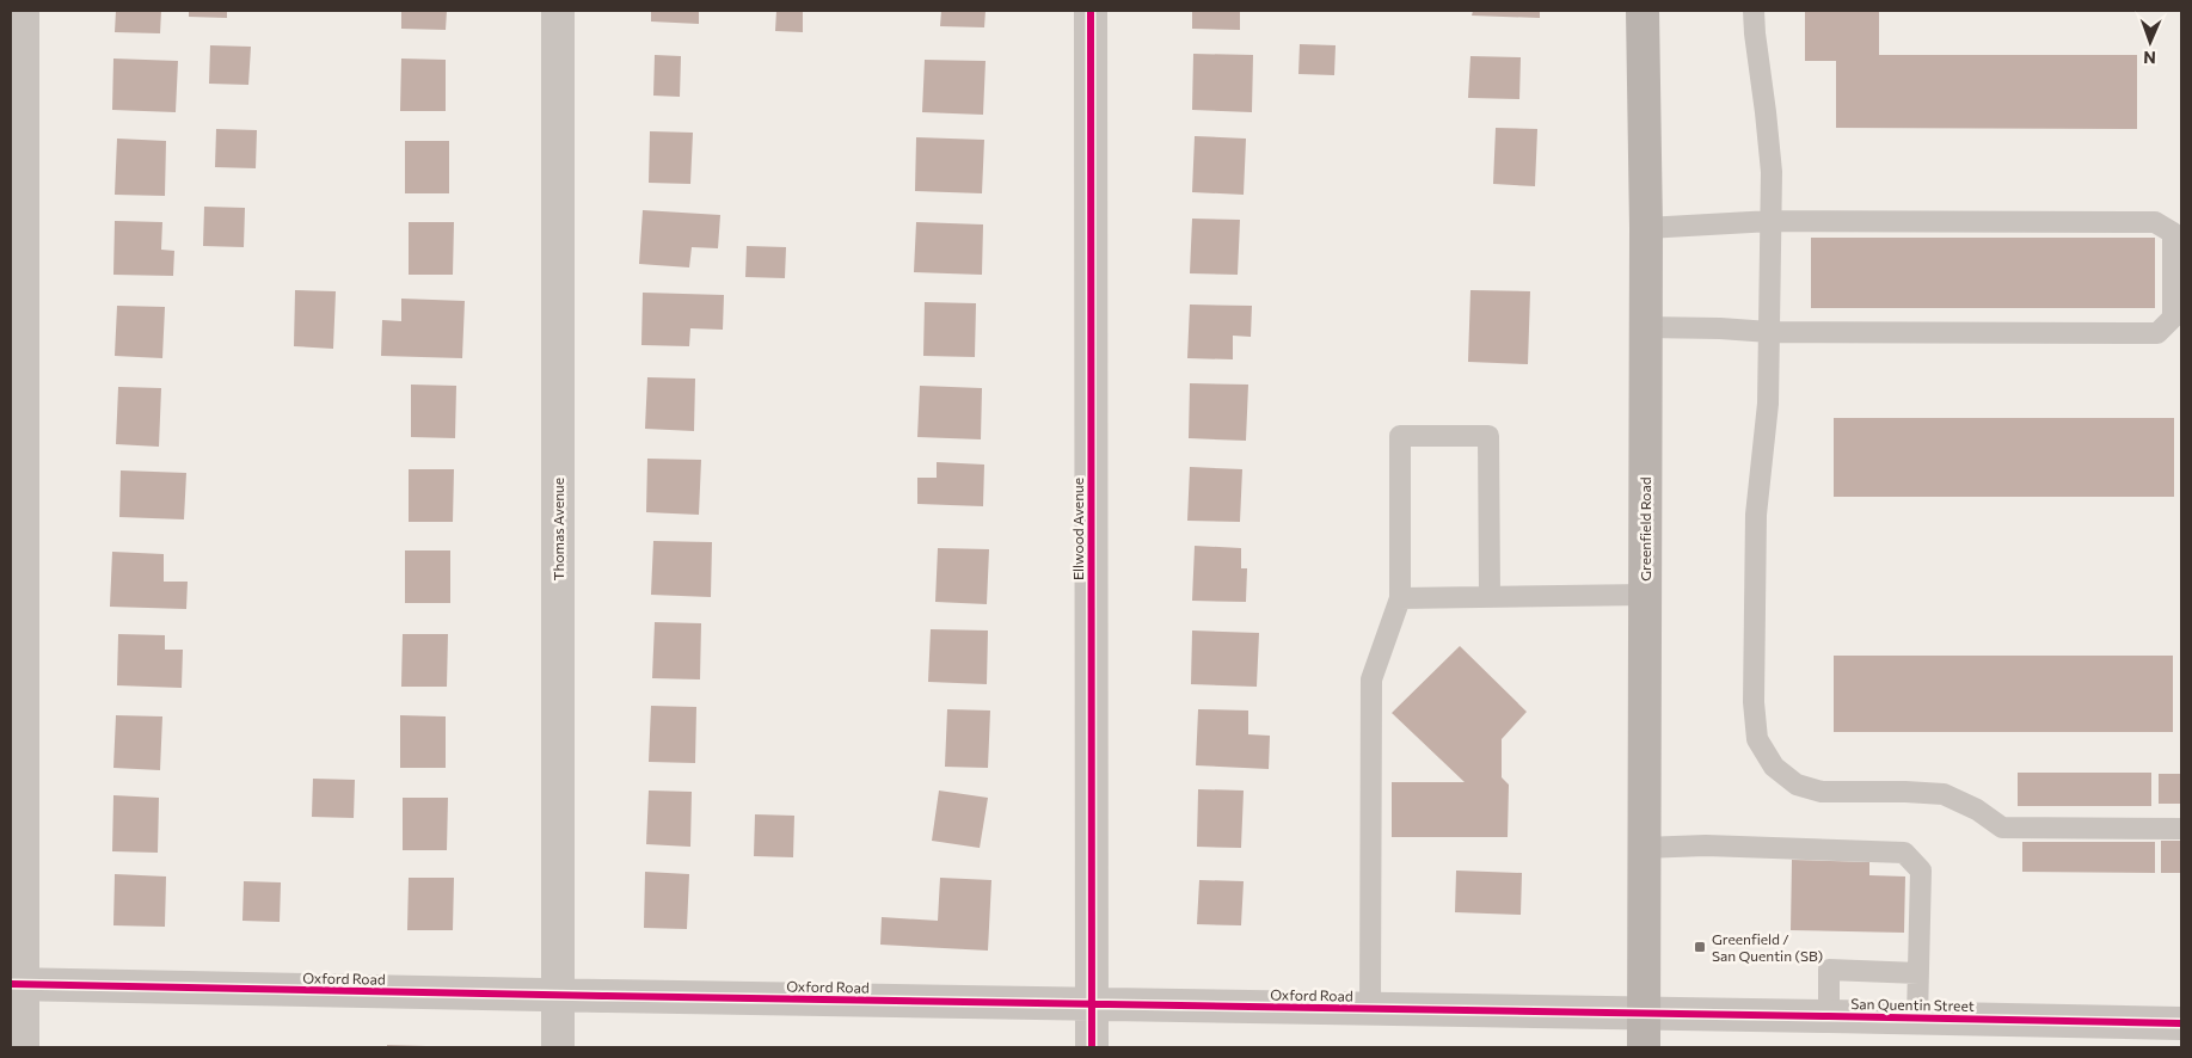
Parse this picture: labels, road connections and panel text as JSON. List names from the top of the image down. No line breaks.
{"streets":{"main road":["Greenfield Road"],"street":["Thomas Avenue","Ellwood Avenue","Oxford Road","San Quentin Street"]},"crossings":[["Thomas Avenue","Oxford Road"],["Ellwood Avenue","Oxford Road"],["Greenfield Road","Oxford Road"],["Greenfield Road","San Quentin Street"],["Oxford Road","San Quentin Street"]],"places":{"transit":["Greenfield / San Quentin (SB)"]},"north":"bottom"}
